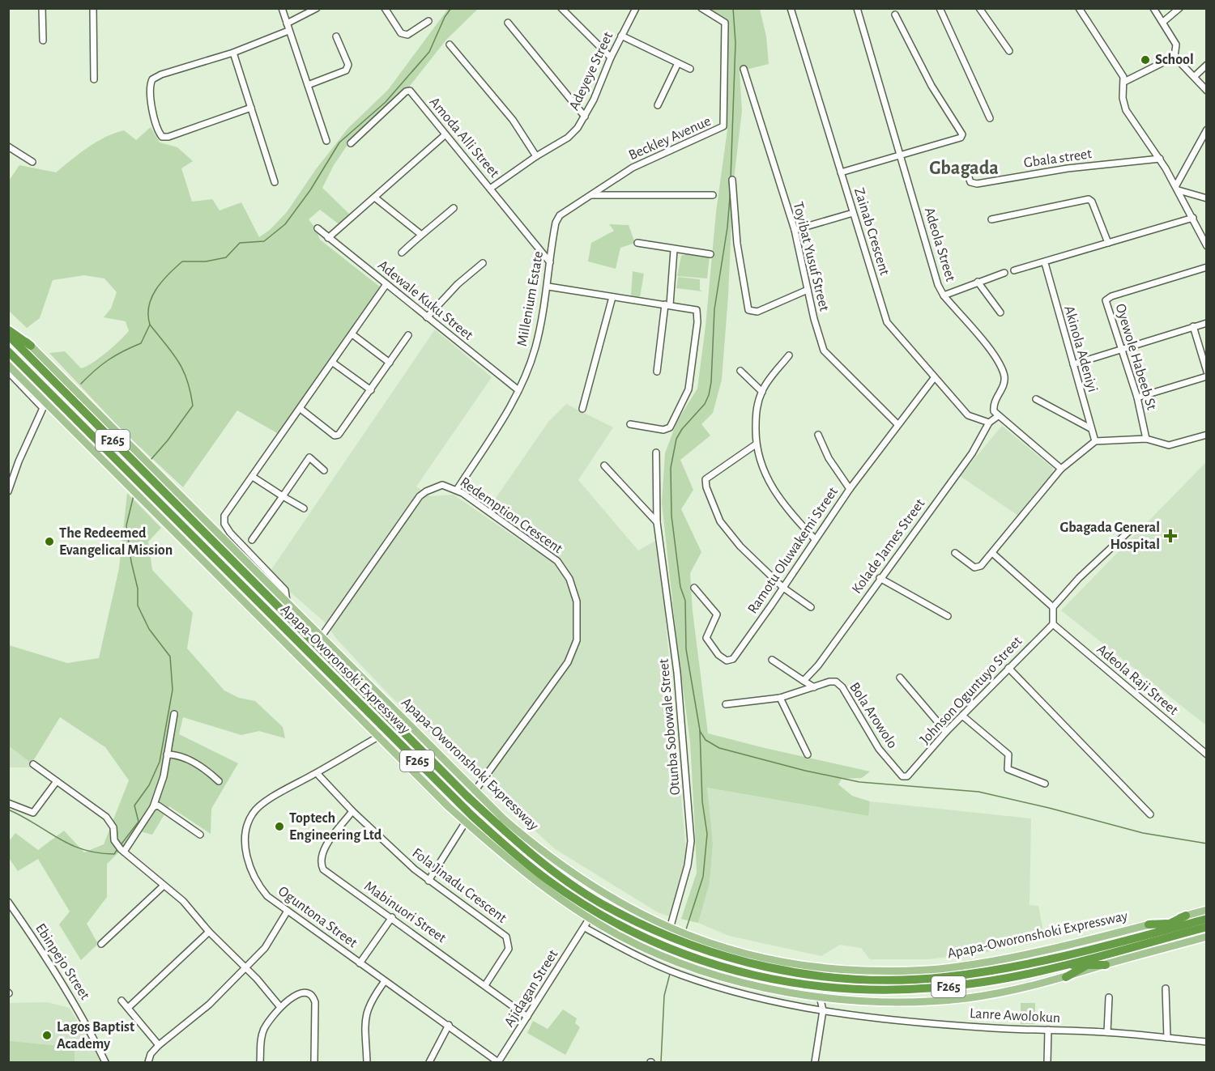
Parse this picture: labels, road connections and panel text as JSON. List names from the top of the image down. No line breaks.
{"streets":{"highway":["F265","Apapa-Oworonsoki Expressway","Apapa-Oworonshoki Expressway"],"street":["Adeyeye Street","Amoda Alli Street","Beckley Avenue","Gbala street","Zainab Crescent","Adeola Street","Toyibat Yusuf Street","Millenium Estate","Adewale Kuku Street","Akinola Adeniyi","Oyewole Habeeb St","Redemption Crescent","Kolade James Street","Ramotu Oluwakemi Street","Adeola Raji Street","Johnson Oguntuyo Street","Bola Arowolo","Otunba Sobowale Street","Fola Jinadu Crescent","Mabinuori Street","Oguntona Street","Ebinpejo Street","Ajidagan Street","Lanre Awolokun"]},"crossings":[["Adeyeye Street","Amoda Alli Street"],["Amoda Alli Street","Millenium Estate"],["Beckley Avenue","Millenium Estate"],["Zainab Crescent","Kolade James Street"],["Zainab Crescent","Ramotu Oluwakemi Street"],["Adeola Street","Kolade James Street"],["Toyibat Yusuf Street","Ramotu Oluwakemi Street"],["Millenium Estate","Adewale Kuku Street"],["Millenium Estate","Redemption Crescent"],["F265","Apapa-Oworonsoki Expressway"],["Redemption Crescent","Apapa-Oworonshoki Expressway"],["Apapa-Oworonsoki Expressway","Apapa-Oworonshoki Expressway"],["Apapa-Oworonsoki Expressway","Oguntona Street"],["Apapa-Oworonsoki Expressway","Ajidagan Street"],["Adeola Raji Street","Johnson Oguntuyo Street"],["Johnson Oguntuyo Street","Bola Arowolo"],["Otunba Sobowale Street","Apapa-Oworonshoki Expressway"],["Fola Jinadu Crescent","Mabinuori Street"],["Fola Jinadu Crescent","Oguntona Street"],["Mabinuori Street","Ajidagan Street"],["Oguntona Street","Ajidagan Street"],["Ajidagan Street","Lanre Awolokun"]],"districts":["Gbagada"],"places":{"other":["School","The Redeemed Evangelical Mission","Toptech Engineering Ltd","Lagos Baptist Academy"],"health":["Gbagada General Hospital"]}}
